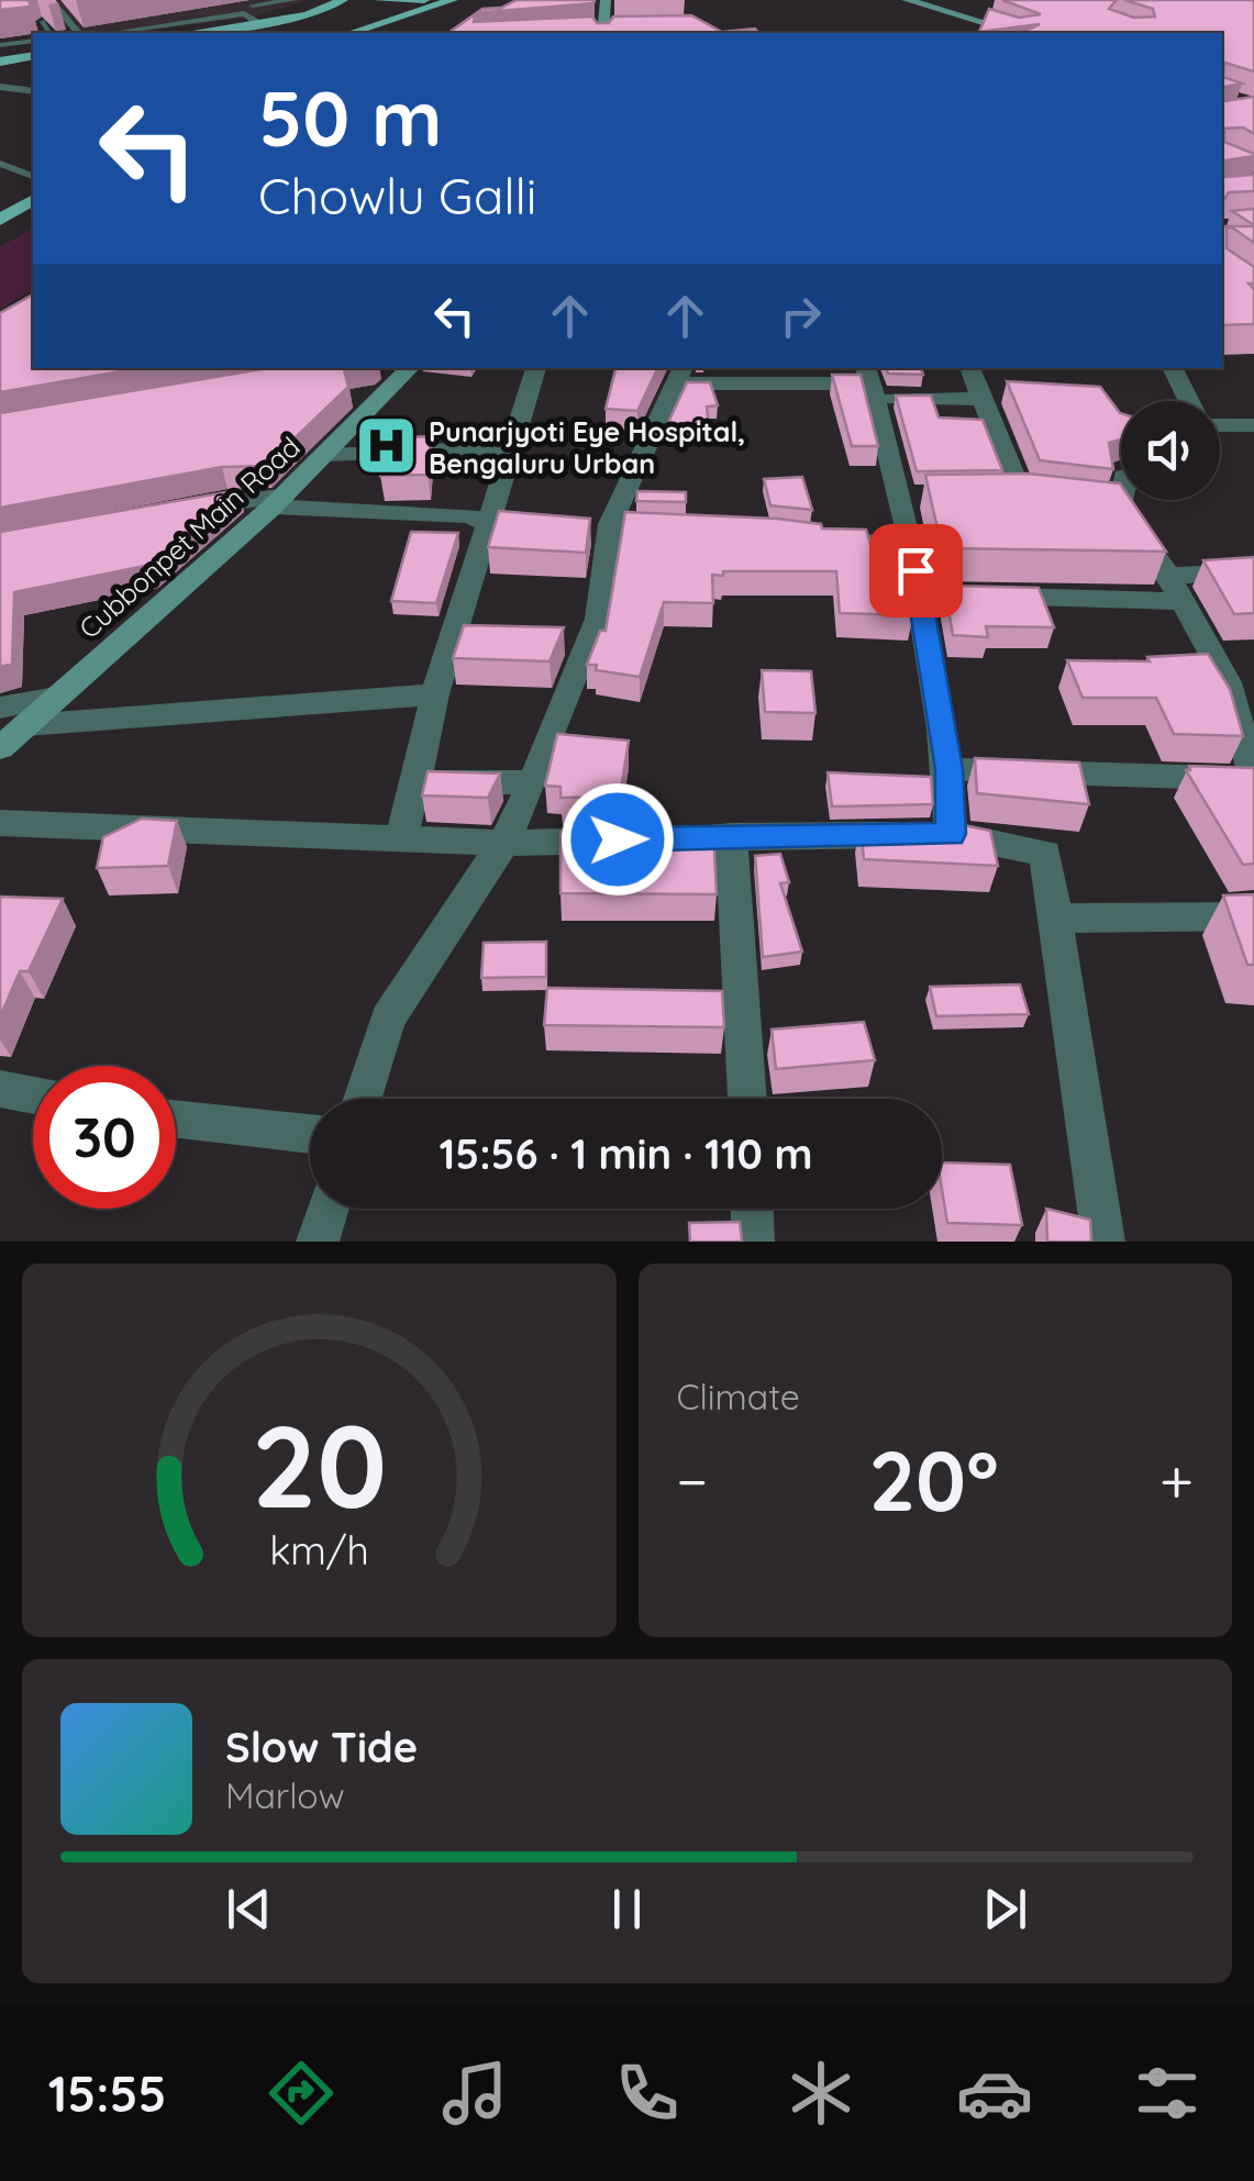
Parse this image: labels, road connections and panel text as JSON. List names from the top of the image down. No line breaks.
{"streets":{"street":["Cubbonpet Main Road"]},"places":{"hospital":["Punarjyoti Eye Hospital, Bengaluru Urban"]},"page":{"turn":["50 m","Chowlu Galli"],"limit":"30","trip":"15:56 · 1 min · 110 m","tile":"Climate","heat":["−","20°","+"],"song":["Slow Tide","Marlow"],"tabs":"15:55","gauge":["20","km/h"]}}
